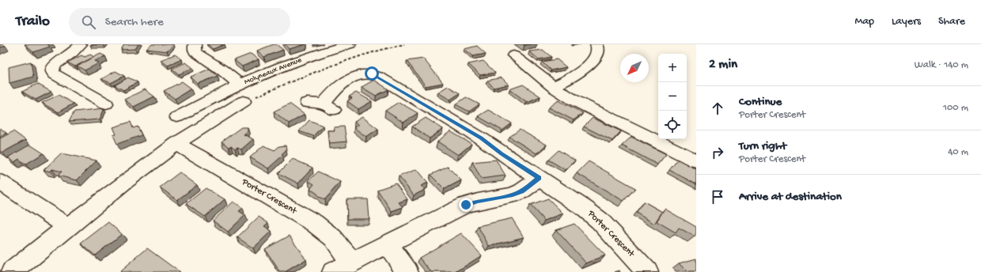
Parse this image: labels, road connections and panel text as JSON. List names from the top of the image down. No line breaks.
{"streets":{"street":["Molyneaux Avenue","Porter Crescent"]},"north":"bottom left","page":{"header":"Trailo","search":"Search here","nav":["Map","Layers","Share"],"heading":["2 min","Walk · 140 m"],"map_buttons":["+","−"],"list":[["Continue","Porter Crescent","100 m"],["Turn right","Porter Crescent","40 m"],"Arrive at destination"]}}
